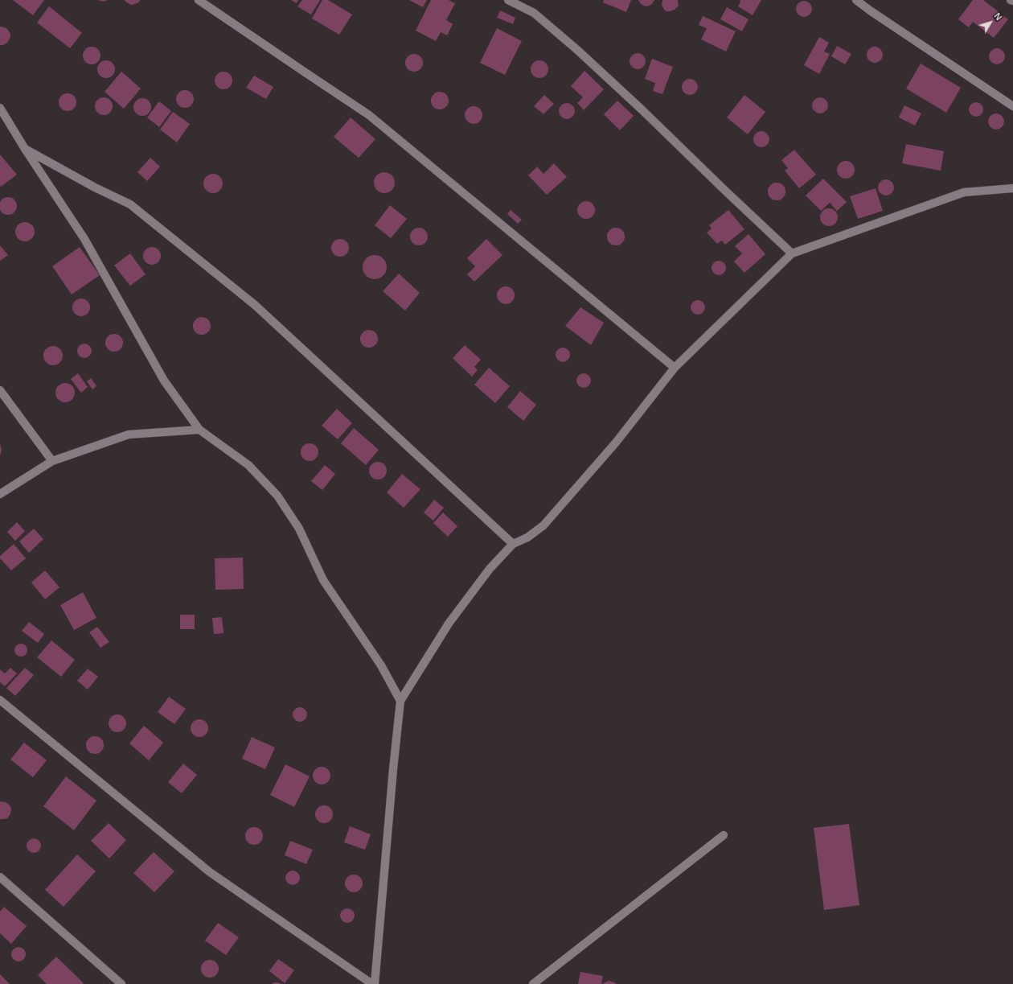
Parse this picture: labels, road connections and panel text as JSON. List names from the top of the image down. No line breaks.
{"north":"top right"}
